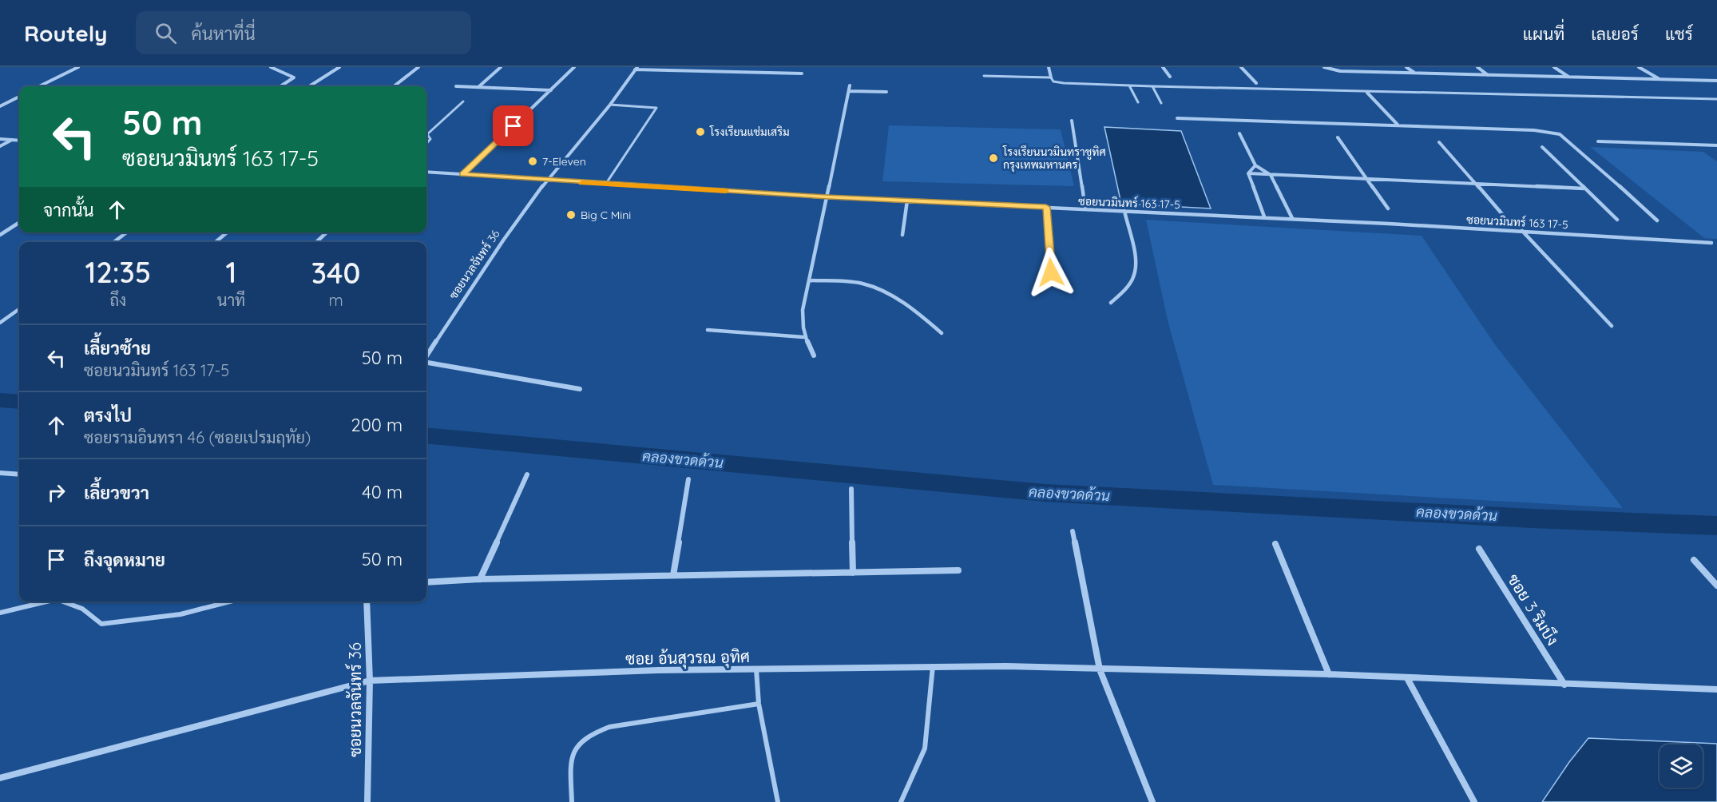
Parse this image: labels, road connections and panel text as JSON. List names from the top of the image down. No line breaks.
{"streets":{"street":["ซอยนวมินทร์ 163 17-5","ซอยนวลจันทร์ 36","ซอย 3 ริมบึง","ซอย อ้นสุวรณ อุทิศ"]},"crossings":[["ซอยนวมินทร์ 163 17-5","ซอยนวลจันทร์ 36"],["ซอยนวลจันทร์ 36","ซอย อ้นสุวรณ อุทิศ"],["ซอย 3 ริมบึง","ซอย อ้นสุวรณ อุทิศ"]],"water":["คลองขวดด้วน"],"places":["โรงเรียนแช่มเสริม","โรงเรียนนวมินทราชูทิศ กรุงเทพมหานคร","7-Eleven","Big C Mini"],"page":{"header":"Routely","search":"ค้นหาที่นี่","nav":["แผนที่","เลเยอร์","แชร์"],"turn":["50 m","ซอยนวมินทร์ 163 17-5"],"then":"จากนั้น","eta":["12:35","ถึง","1","นาที","340","m"],"list":[{"name":"เลี้ยวซ้าย","note":"ซอยนวมินทร์ 163 17-5","value":"50 m"},{"name":"ตรงไป","note":"ซอยรามอินทรา 46 (ซอยเปรมฤทัย)","value":"200 m"},{"name":"เลี้ยวขวา","value":"40 m"},{"name":"ถึงจุดหมาย","value":"50 m"}]}}
